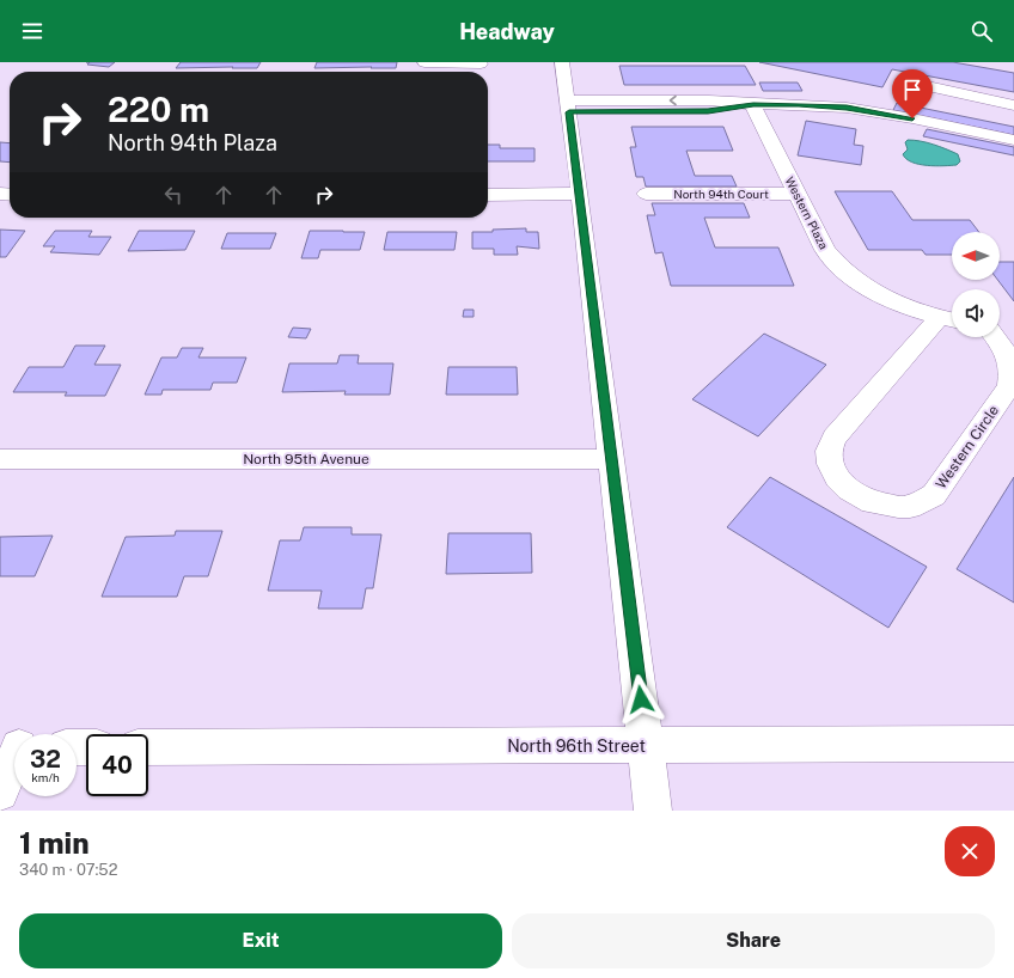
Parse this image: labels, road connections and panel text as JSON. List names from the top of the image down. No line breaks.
{"streets":{"street":["North 94th Court","Western Plaza","Western Circle","North 95th Avenue","North 96th Street"]},"crossings":[["North 94th Court","Western Plaza"],["Western Plaza","Western Circle"]],"north":"left","page":{"header":"Headway","turn":["220 m","North 94th Plaza"],"speed":"32 km/h","limit":"40","heading":["1 min","340 m · 07:52"],"buttons":["Exit","Share"]}}
